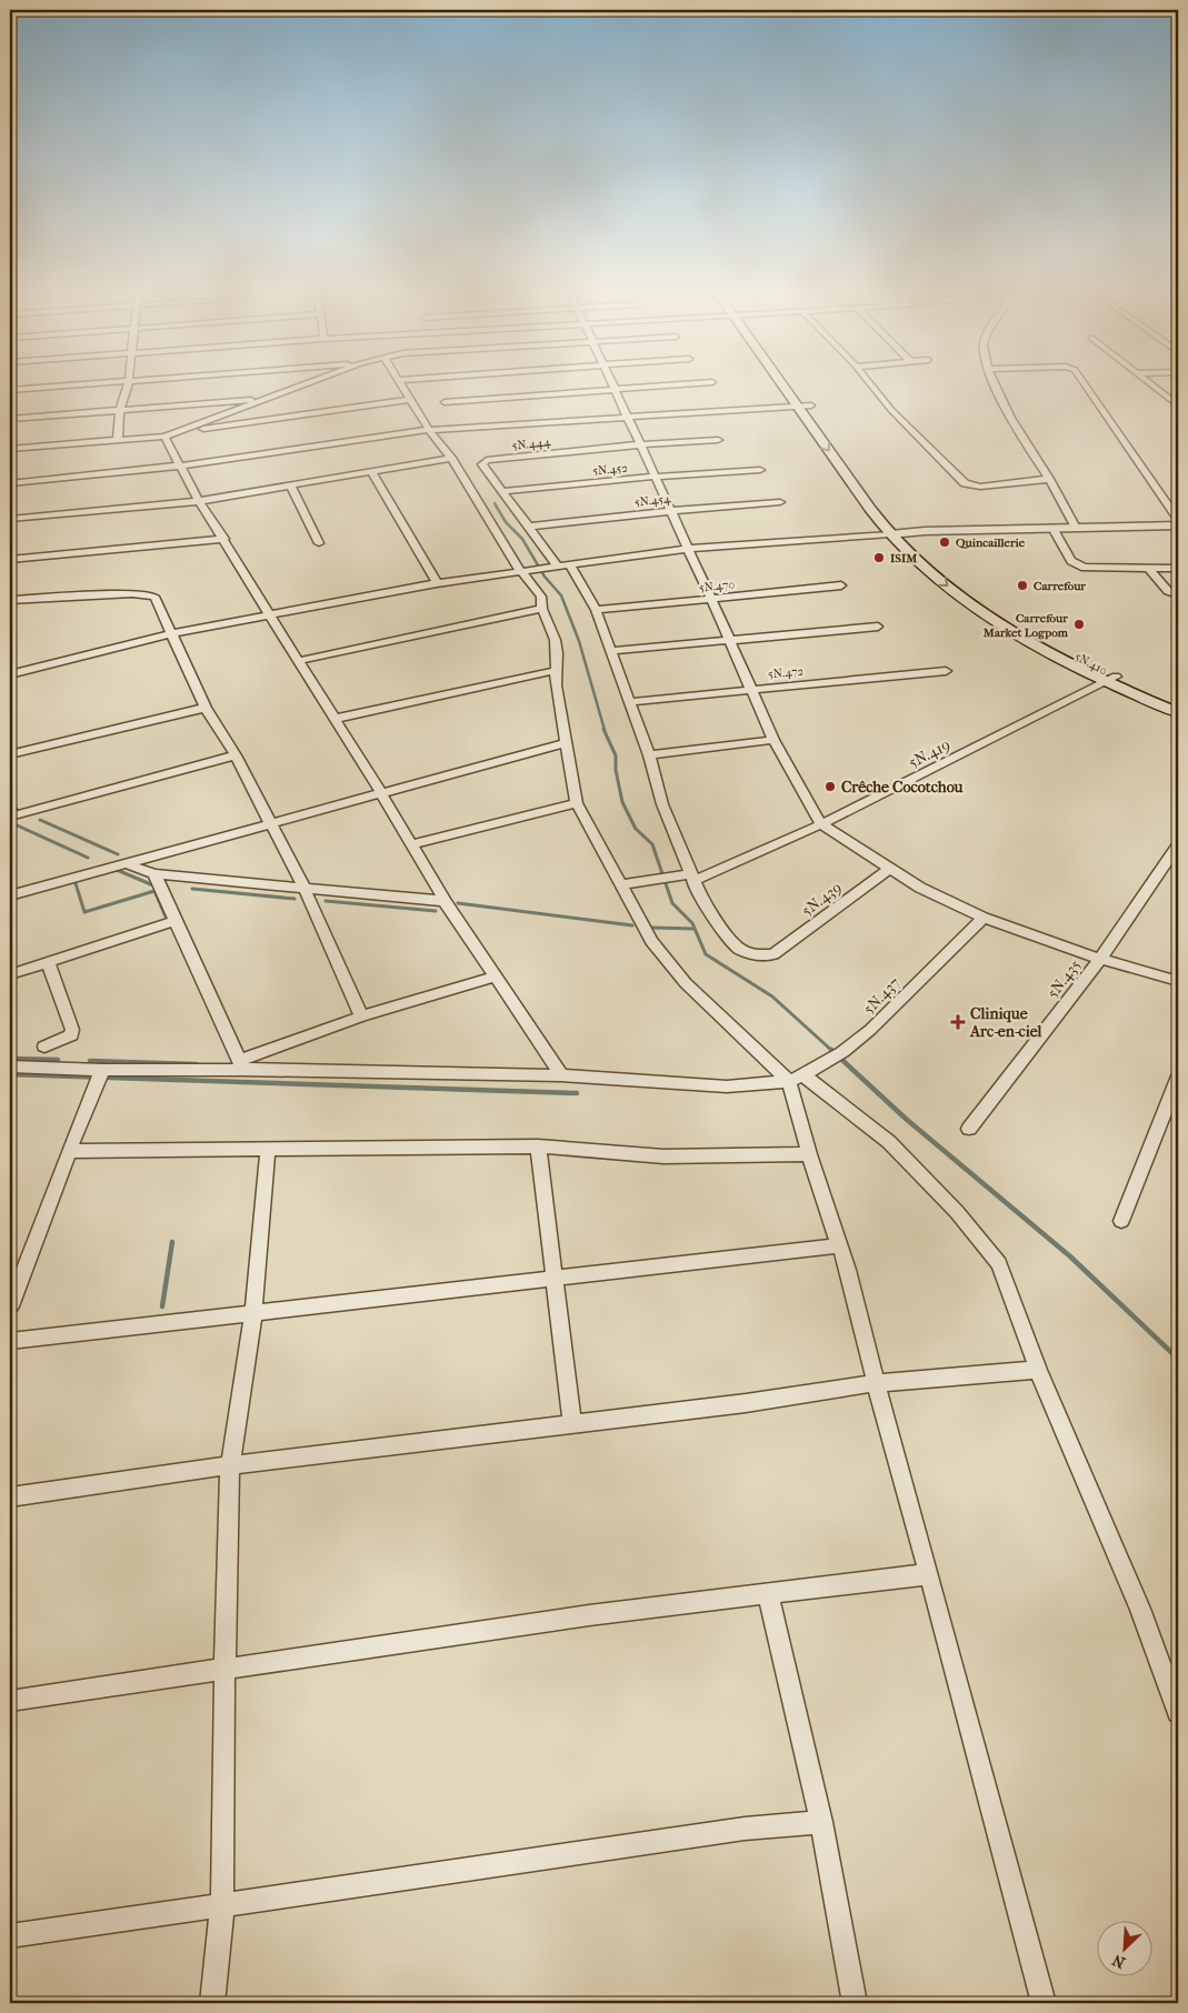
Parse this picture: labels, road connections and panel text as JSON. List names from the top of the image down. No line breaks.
{"streets":{"main road":["5N.410"],"street":["5N.444","5N.452","5N.454","5N.470","5N.472","5N.419","5N.439","5N.435","5N.437"]},"crossings":[["5N.444","5N.452"],["5N.410","5N.419"],["5N.419","5N.439"]],"places":{"other":["Quincaillerie","ISIM","Carrefour","Carrefour Market Logpom","Crêche Cocotchou"],"health":["Clinique Arc-en-ciel"]},"north":"bottom left"}
